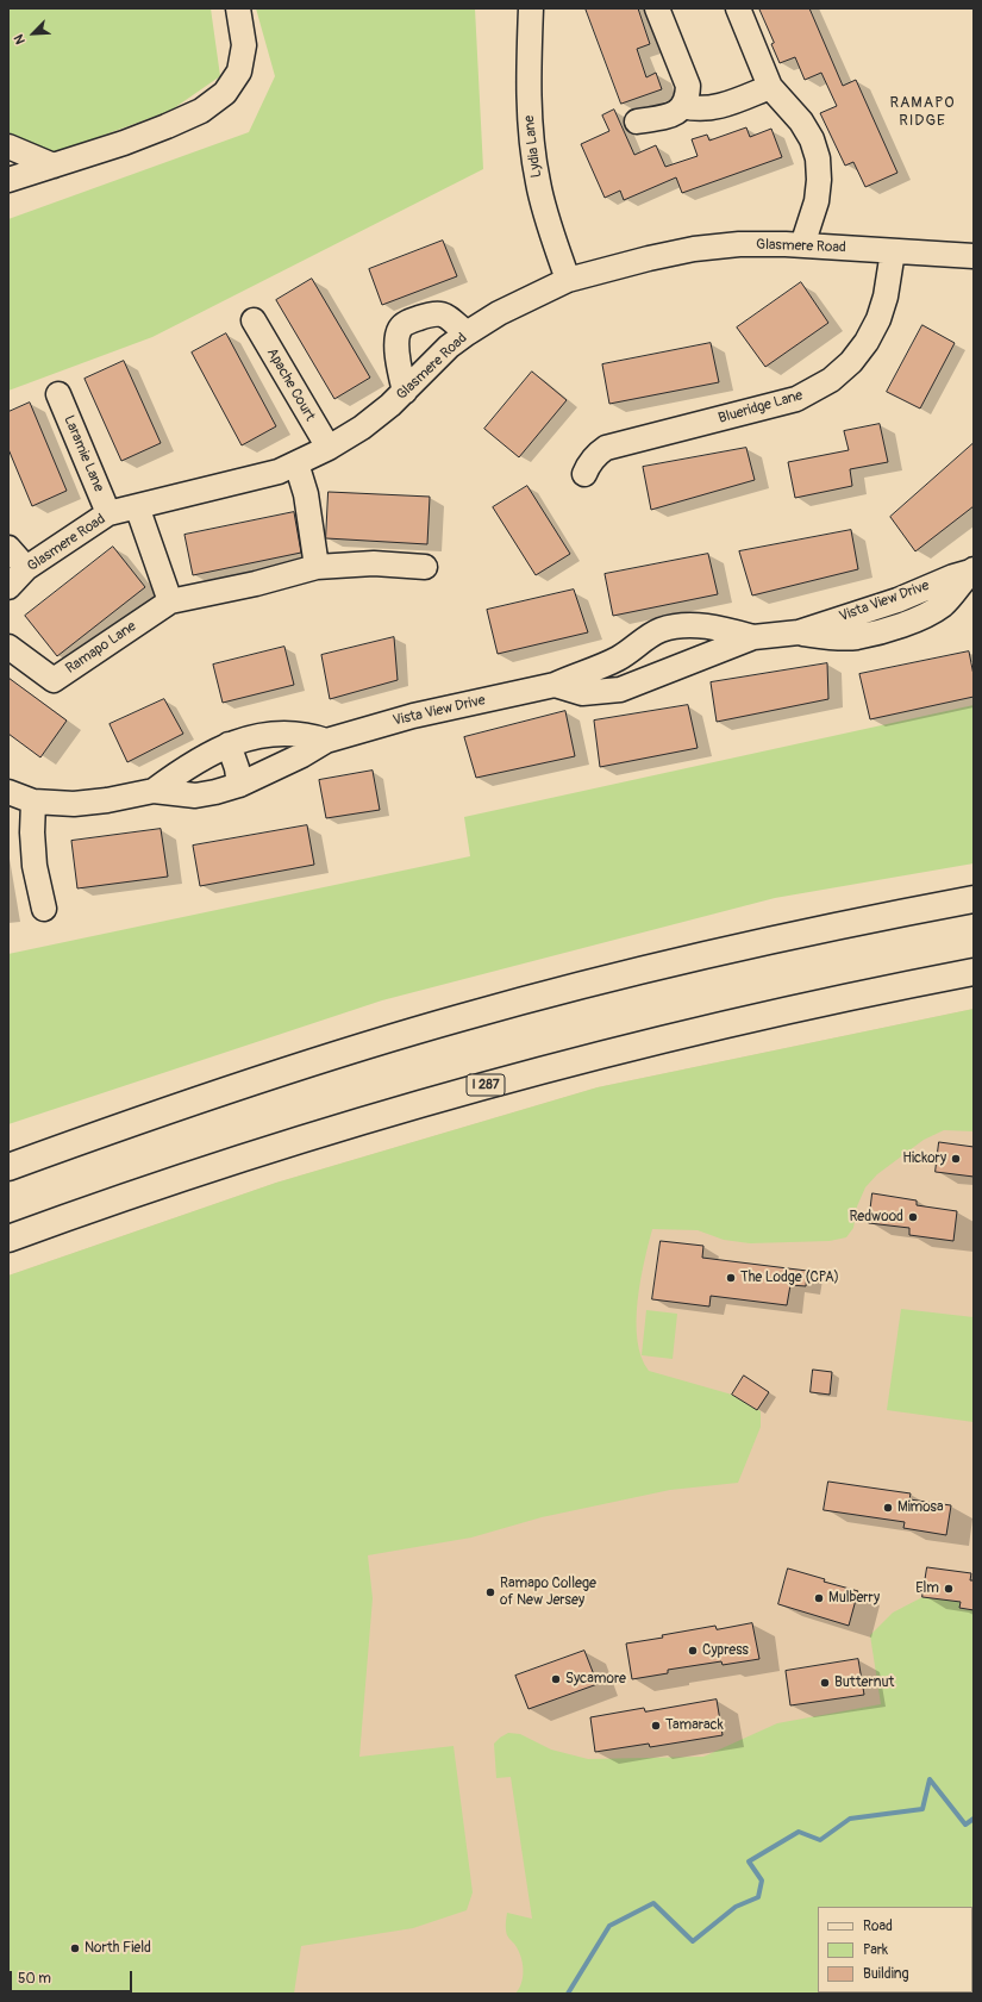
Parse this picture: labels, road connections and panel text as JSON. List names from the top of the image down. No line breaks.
{"streets":{"highway":["I 287"],"street":["Lydia Lane","Glasmere Road","Apache Court","Blueridge Lane","Laramie Lane","Vista View Drive","Ramapo Lane"]},"crossings":[["Lydia Lane","Glasmere Road"],["Glasmere Road","Apache Court"],["Glasmere Road","Blueridge Lane"],["Glasmere Road","Laramie Lane"]],"districts":["RAMAPO RIDGE"],"places":["Hickory","Redwood","The Lodge (CPA)","Mimosa","Elm","Ramapo College of New Jersey","Mulberry","Cypress","Sycamore","Butternut","Tamarack","North Field"],"legend":["Road","Park","Building"],"scale_bar":"50 m","north":"bottom left"}
